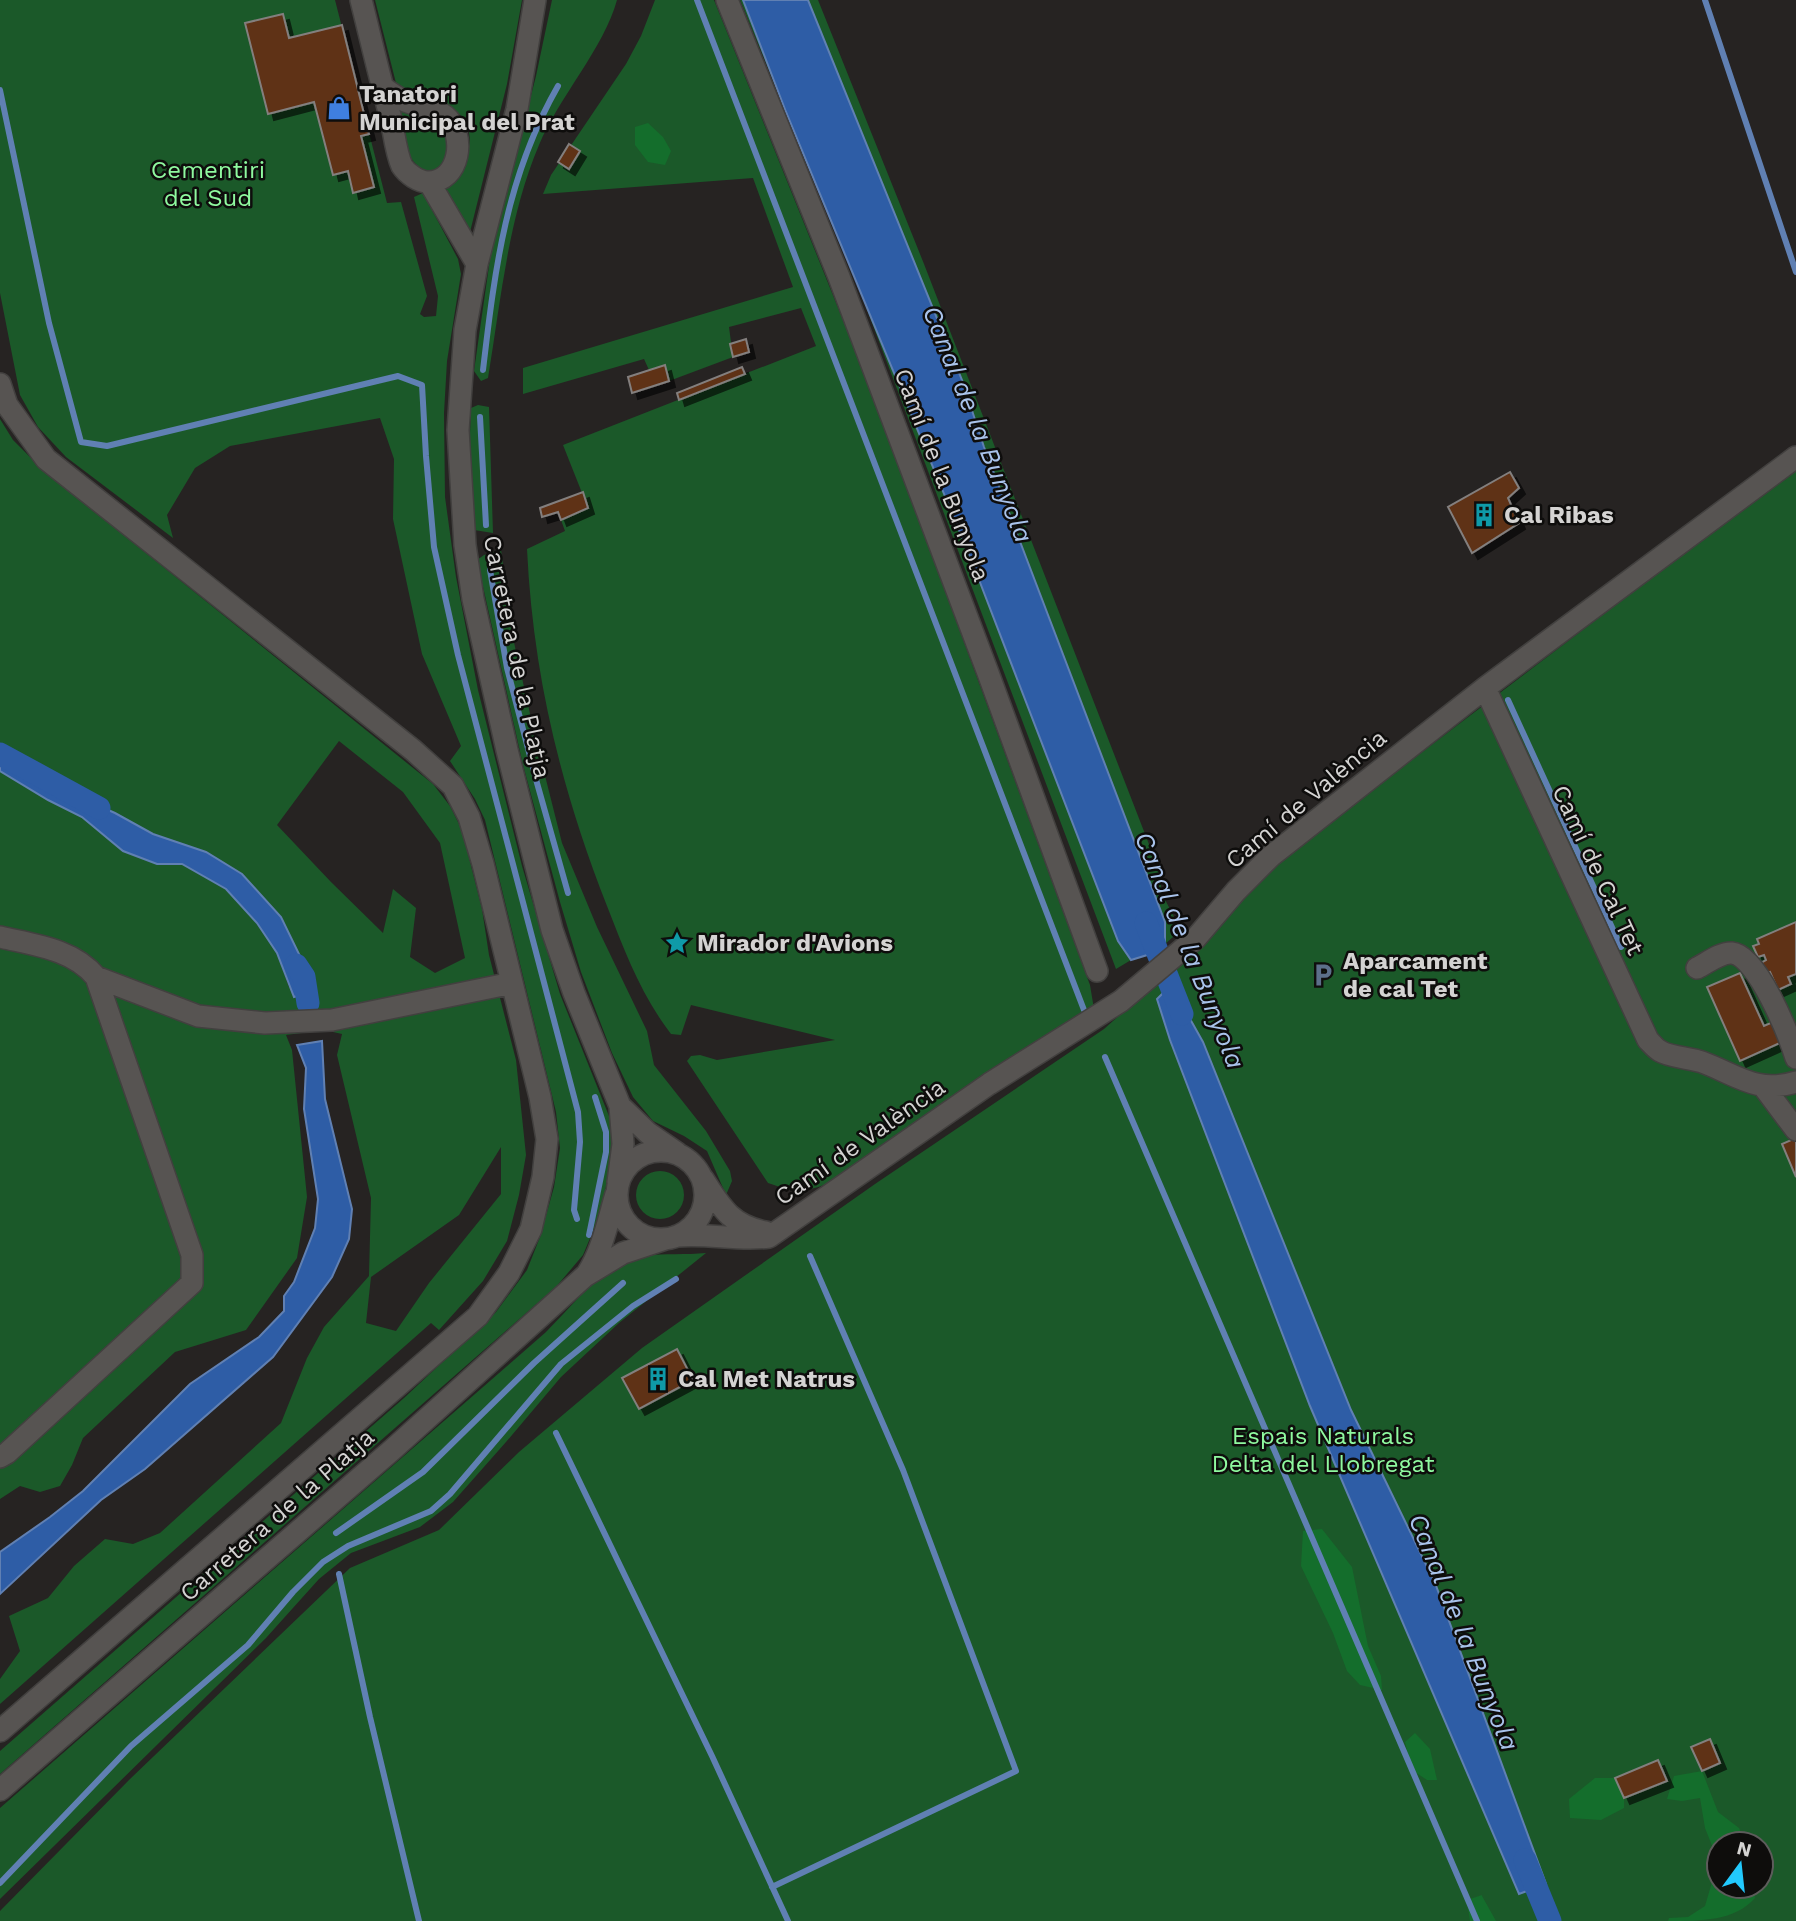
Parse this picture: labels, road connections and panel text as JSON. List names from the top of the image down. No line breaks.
{"streets":{"street":["Camí de la Bunyola","Carretera de la Platja","Camí de València","Camí de Cal Tet"]},"crossings":[["Carretera de la Platja","Camí de València"],["Camí de València","Camí de Cal Tet"]],"water":["Canal de la Bunyola"],"parks":["Cementiri del Sud","Espais Naturals Delta del Llobregat"],"places":{"shop":["Tanatori Municipal del Prat"],"building":["Cal Ribas","Cal Met Natrus"],"place":["Mirador d'Avions"],"parking":["Aparcament de cal Tet"]},"north":"top"}
